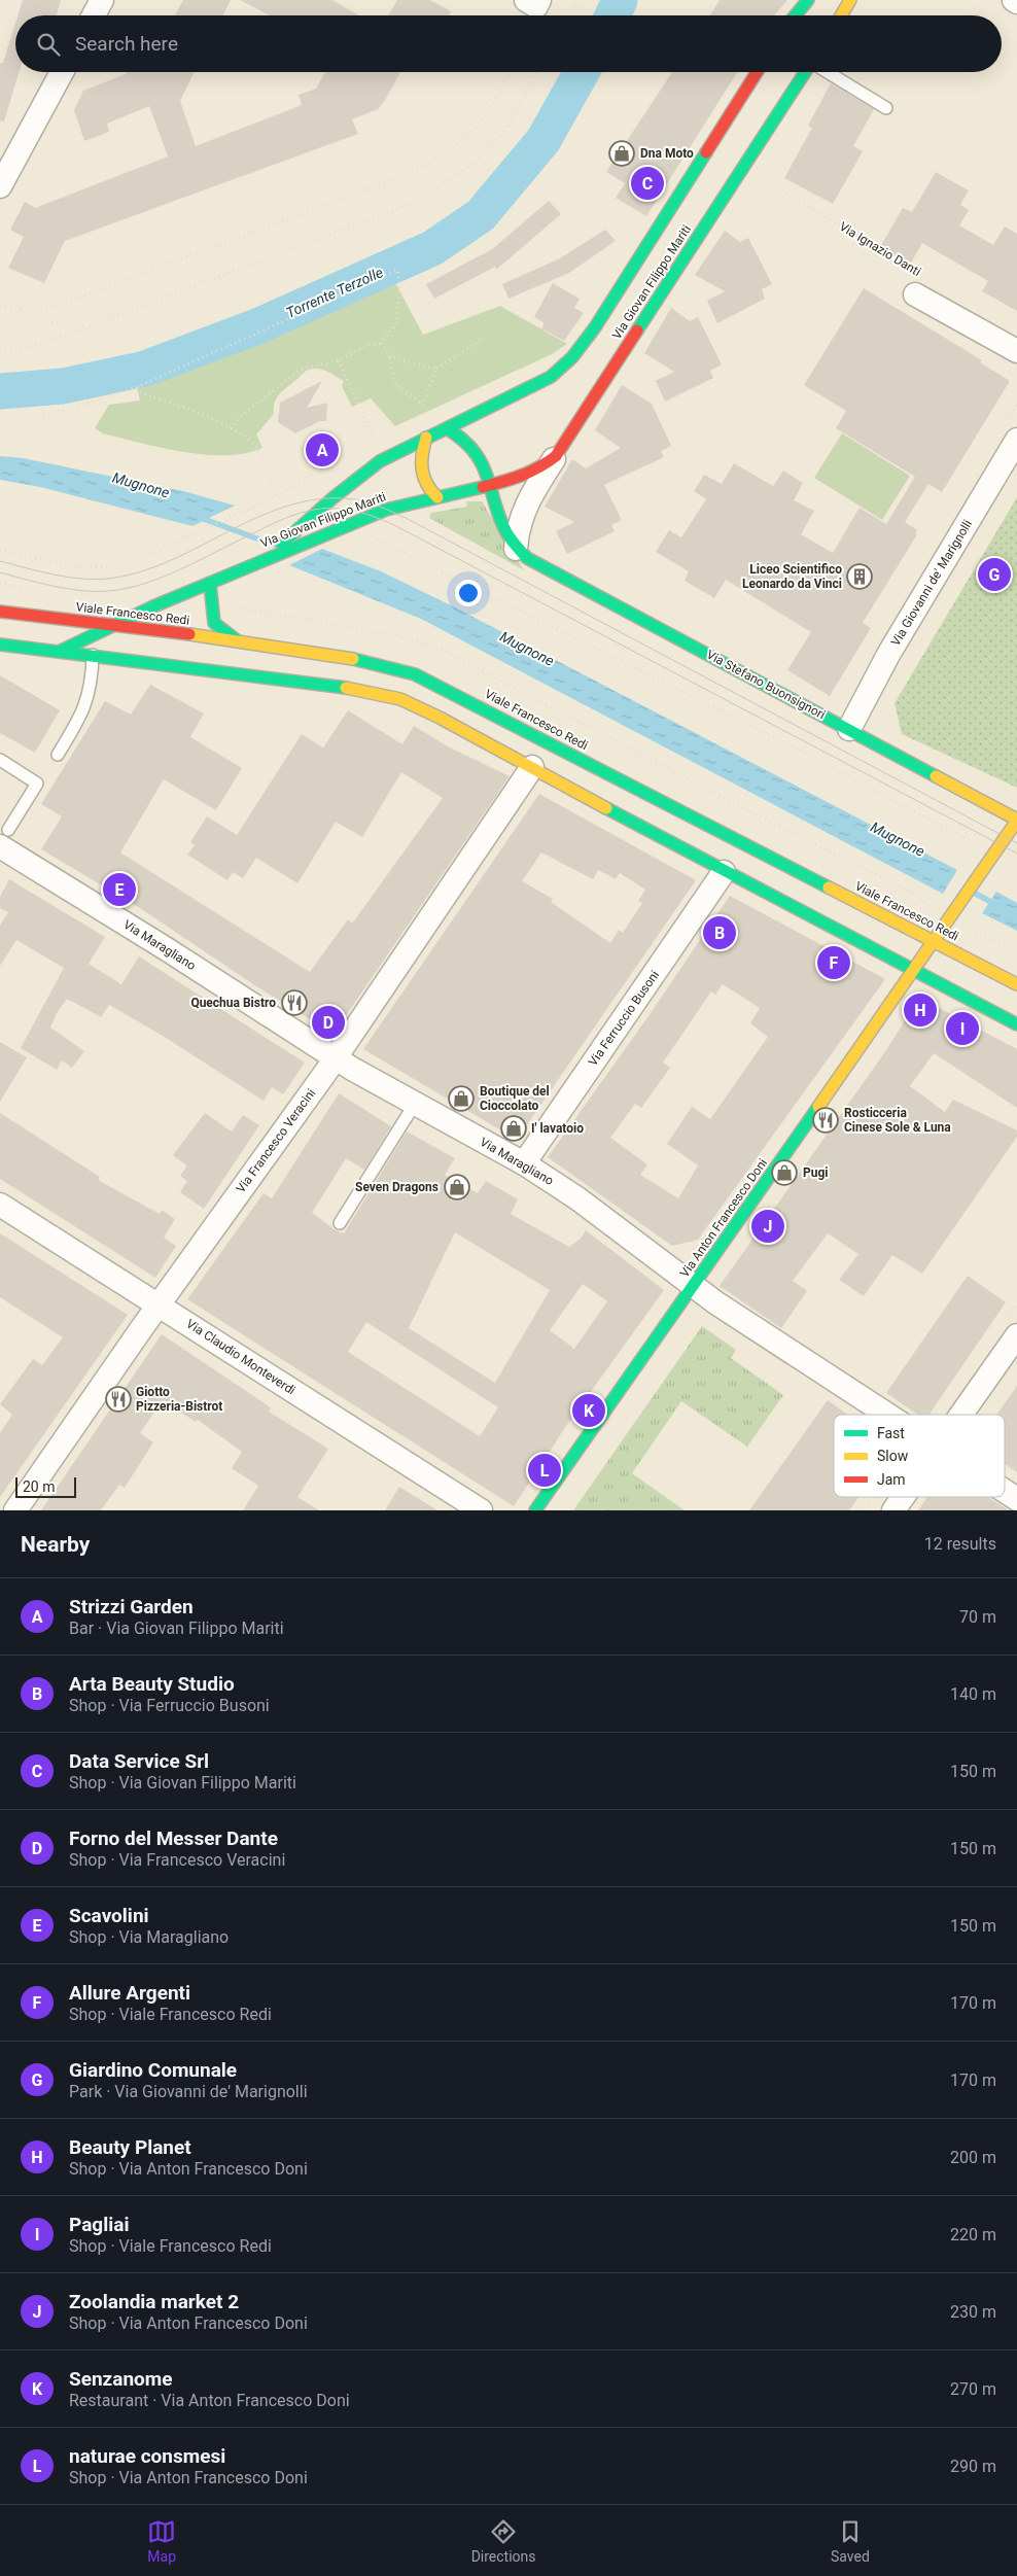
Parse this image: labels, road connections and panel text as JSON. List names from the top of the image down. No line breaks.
{"streets":{"street":["Via Ignazio Danti","Via Giovan Filippo Mariti","Via Giovanni de' Marignolli","Viale Francesco Redi","Via Stefano Buonsignori","Via Maragliano","Via Ferruccio Busoni","Via Francesco Veracini","Via Anton Francesco Doni","Via Claudio Monteverdi"]},"crossings":[["Via Ignazio Danti","Via Giovan Filippo Mariti"],["Via Giovan Filippo Mariti","Viale Francesco Redi"],["Via Giovan Filippo Mariti","Via Stefano Buonsignori"],["Via Giovanni de' Marignolli","Via Stefano Buonsignori"],["Viale Francesco Redi","Via Anton Francesco Doni"],["Via Stefano Buonsignori","Via Anton Francesco Doni"],["Via Maragliano","Via Ferruccio Busoni"],["Via Maragliano","Via Francesco Veracini"],["Via Maragliano","Via Anton Francesco Doni"],["Via Francesco Veracini","Via Claudio Monteverdi"]],"water":["Torrente Terzolle","Mugnone"],"places":{"shop":["Dna Moto","Boutique del Cioccolato","I' lavatoio","Pugi","Seven Dragons"],"building":["Liceo Scientifico Leonardo da Vinci"],"restaurant":["Quechua Bistro","Rosticceria Cinese Sole & Luna","Giotto Pizzeria-Bistrot"]},"legend":["Fast","Slow","Jam"],"scale_bar":"20 m","page":{"search":"Search here","pins":["C","A","G","E","B","F","H","D","I","J","K","L"],"scale":"20 m","heading":["Nearby","12 results"],"list":[{"mark":"A","name":"Strizzi Garden","note":"Bar · Via Giovan Filippo Mariti","value":"70 m"},{"mark":"B","name":"Arta Beauty Studio","note":"Shop · Via Ferruccio Busoni","value":"140 m"},{"mark":"C","name":"Data Service Srl","note":"Shop · Via Giovan Filippo Mariti","value":"150 m"},{"mark":"D","name":"Forno del Messer Dante","note":"Shop · Via Francesco Veracini","value":"150 m"},{"mark":"E","name":"Scavolini","note":"Shop · Via Maragliano","value":"150 m"},{"mark":"F","name":"Allure Argenti","note":"Shop · Viale Francesco Redi","value":"170 m"},{"mark":"G","name":"Giardino Comunale","note":"Park · Via Giovanni de' Marignolli","value":"170 m"},{"mark":"H","name":"Beauty Planet","note":"Shop · Via Anton Francesco Doni","value":"200 m"},{"mark":"I","name":"Pagliai","note":"Shop · Viale Francesco Redi","value":"220 m"},{"mark":"J","name":"Zoolandia market 2","note":"Shop · Via Anton Francesco Doni","value":"230 m"},{"mark":"K","name":"Senzanome","note":"Restaurant · Via Anton Francesco Doni","value":"270 m"},{"mark":"L","name":"naturae consmesi","note":"Shop · Via Anton Francesco Doni","value":"290 m"}],"nav":["Map","Directions","Saved"]}}
